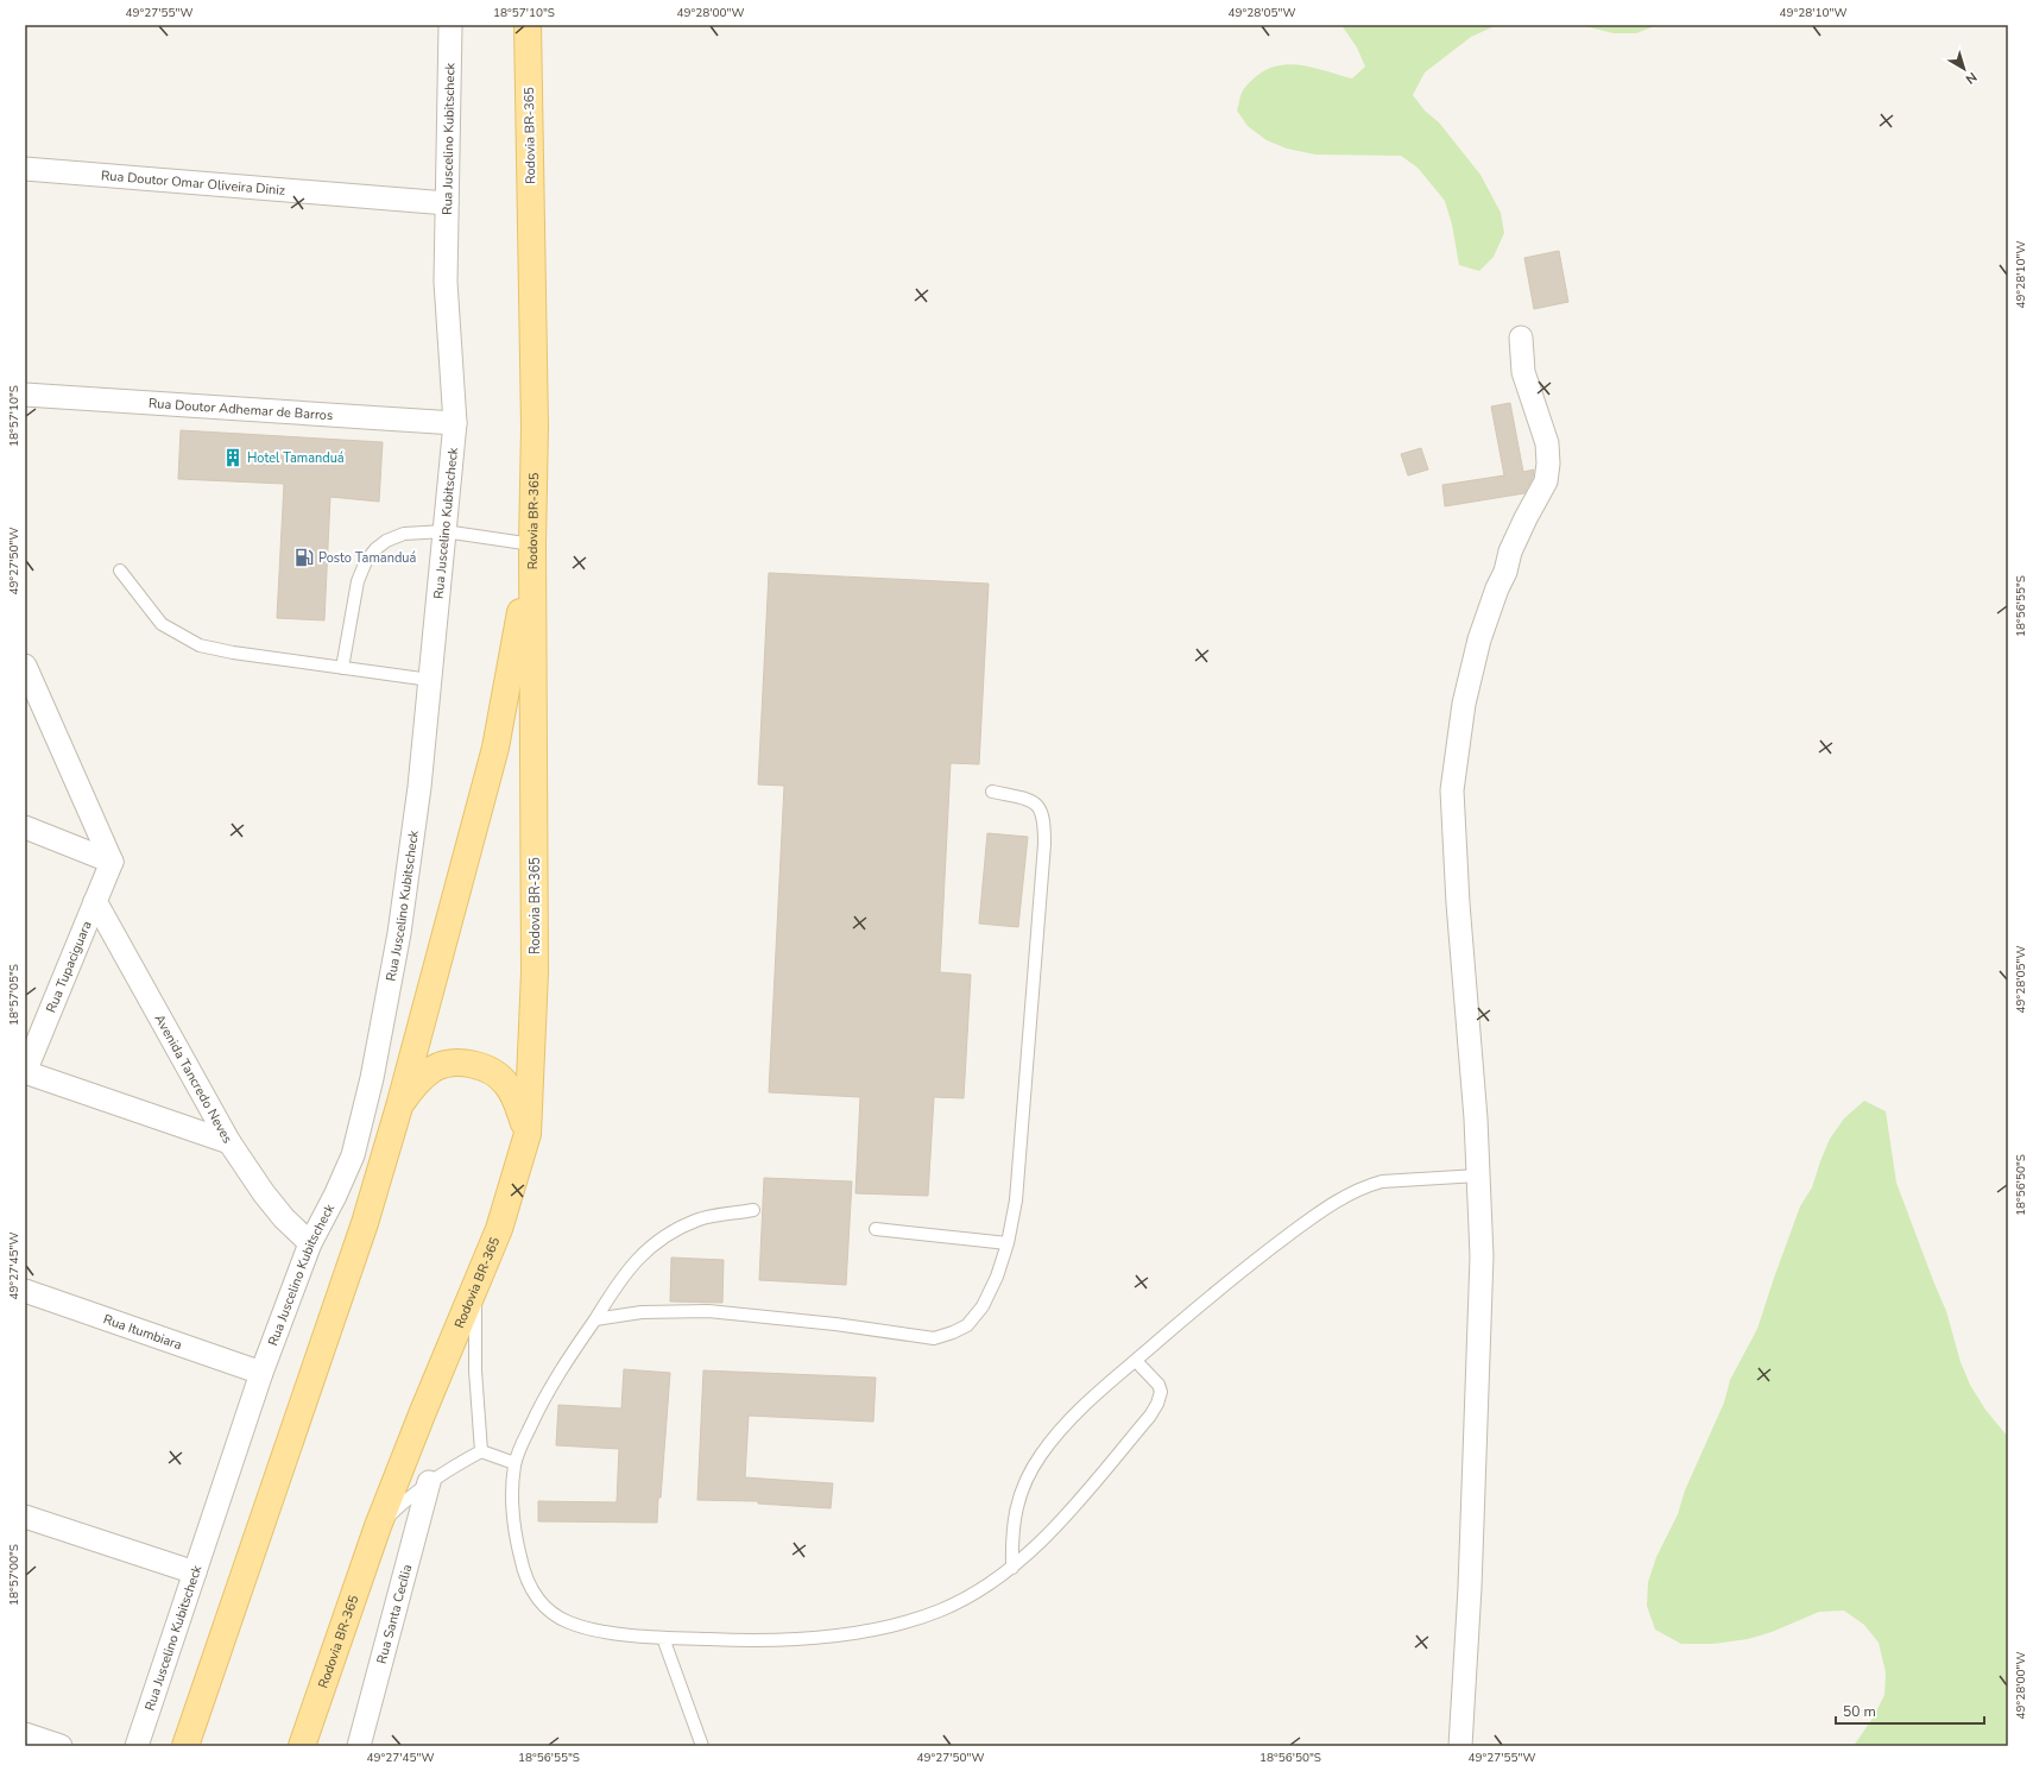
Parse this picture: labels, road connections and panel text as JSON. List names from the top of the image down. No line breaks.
{"streets":{"main road":["Rodovia BR-365"],"street":["Rua Juscelino Kubitscheck","Rua Doutor Omar Oliveira Diniz","Rua Doutor Adhemar de Barros","Rua Tupaciguara","Avenida Tancredo Neves","Rua Itumbiara","Rua Santa Cecília"]},"crossings":[["Rua Juscelino Kubitscheck","Rua Doutor Omar Oliveira Diniz"],["Rua Juscelino Kubitscheck","Rua Doutor Adhemar de Barros"],["Rua Juscelino Kubitscheck","Avenida Tancredo Neves"],["Rua Juscelino Kubitscheck","Rua Itumbiara"],["Rua Tupaciguara","Avenida Tancredo Neves"]],"places":{"building":["Hotel Tamanduá"],"fuel station":["Posto Tamanduá"]},"scale_bar":"50 m","north":"bottom right","coordinates":["49°27'55\"W","18°57'10\"S","49°28'00\"W","49°28'05\"W","49°28'10\"W","49°27'50\"W","18°56'55\"S","18°57'05\"S","18°56'50\"S","49°27'45\"W","18°57'00\"S"]}
